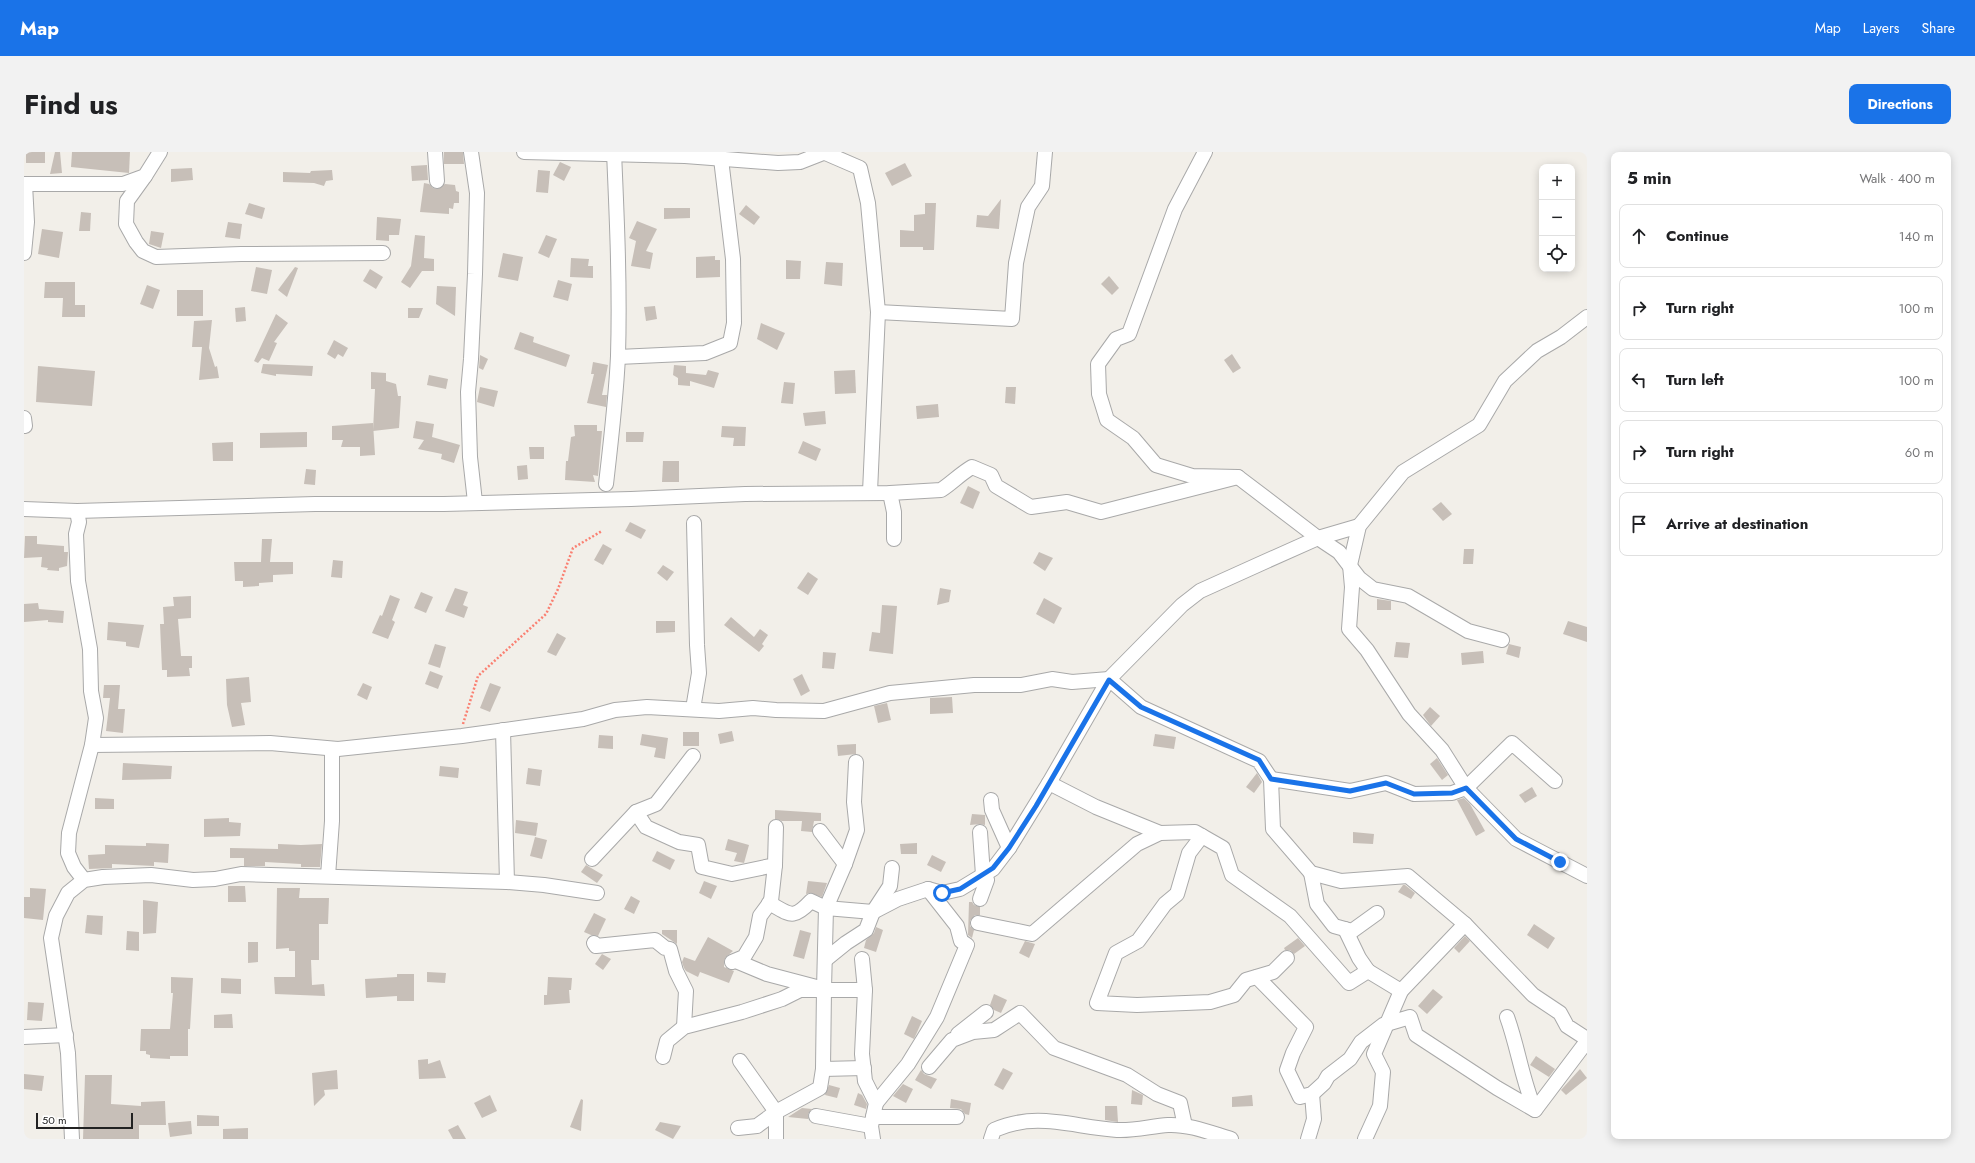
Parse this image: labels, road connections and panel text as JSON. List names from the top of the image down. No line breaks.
{"scale_bar":"50 m","page":{"header":"Map","nav":["Map","Layers","Share"],"title":"Find us","buttons":"Directions","heading":["5 min","Walk · 400 m"],"map_buttons":["+","−"],"list":[["Continue","140 m"],["Turn right","100 m"],["Turn left","100 m"],["Turn right","60 m"],"Arrive at destination"],"scale":"50 m"}}
